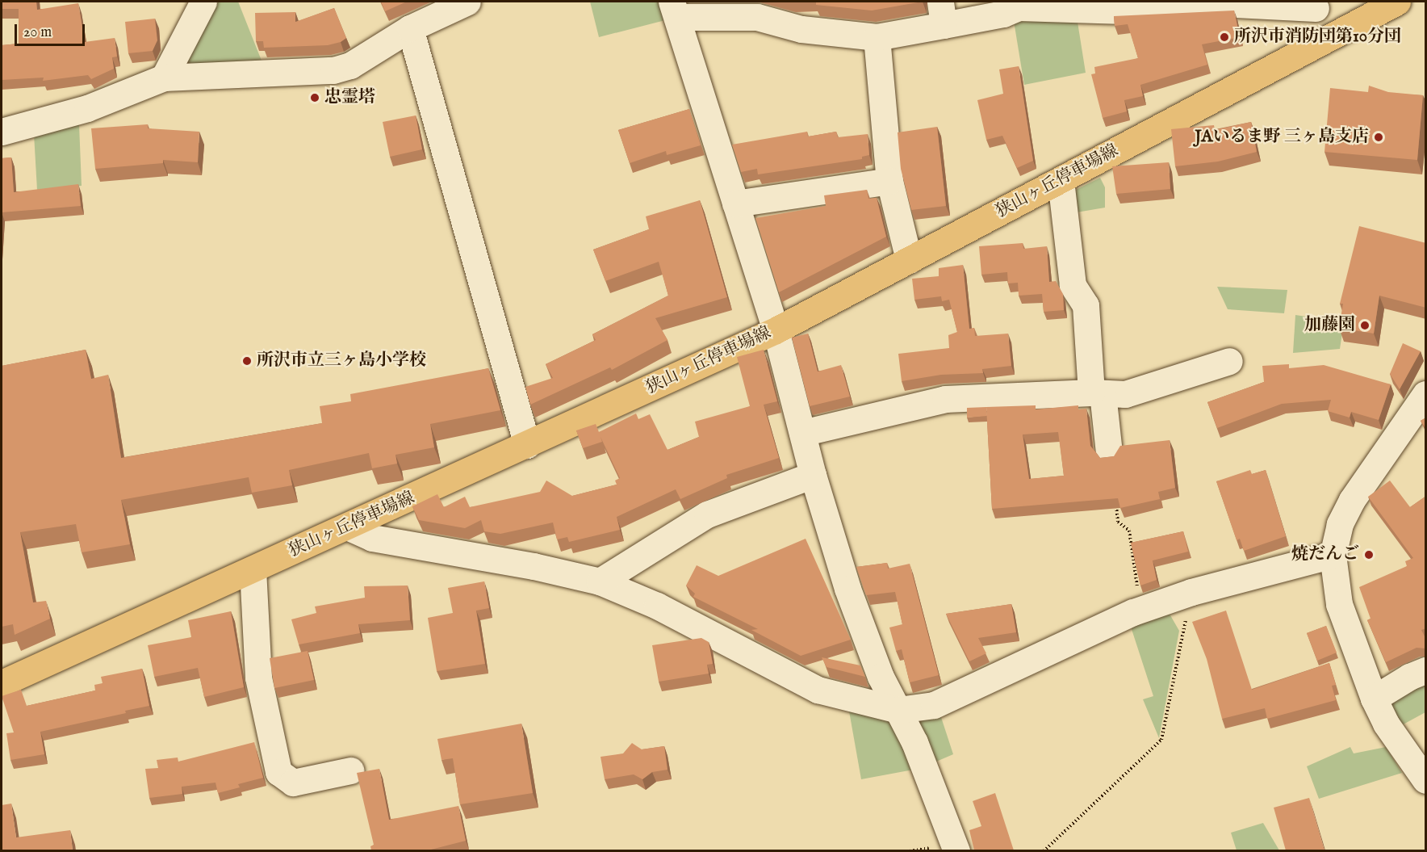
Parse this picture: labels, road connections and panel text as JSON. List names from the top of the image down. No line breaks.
{"streets":{"main road":["狭山ヶ丘停車場線"]},"places":["所沢市消防団第10分団","忠霊塔","JAいるま野 三ヶ島支店","加藤園","所沢市立三ヶ島小学校","焼だんご"],"scale_bar":"20 m"}
